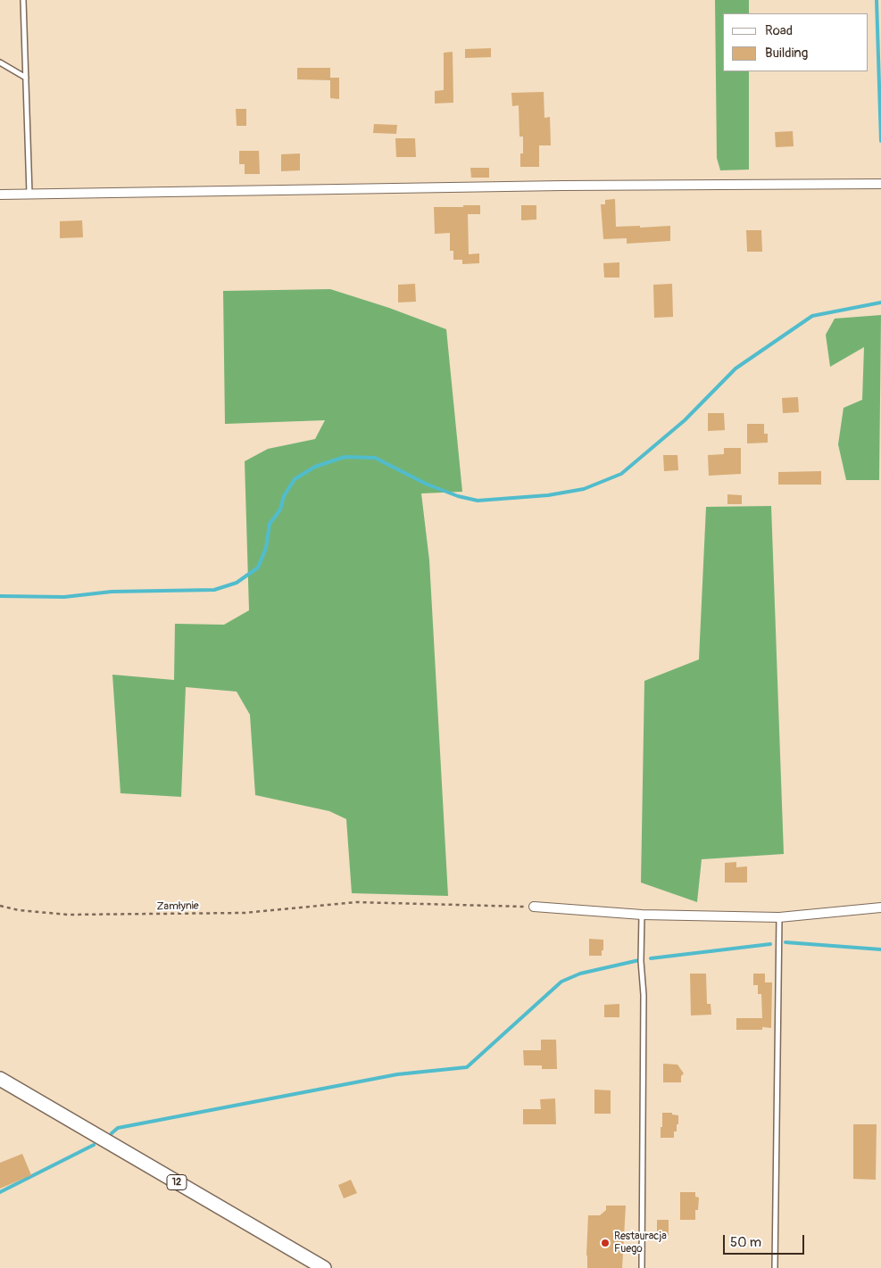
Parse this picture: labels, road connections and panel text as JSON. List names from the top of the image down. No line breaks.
{"streets":{"main road":["12"],"path":["Zamłynie"]},"places":["Restauracja Fuego"],"legend":["Road","Building"],"scale_bar":"50 m"}
